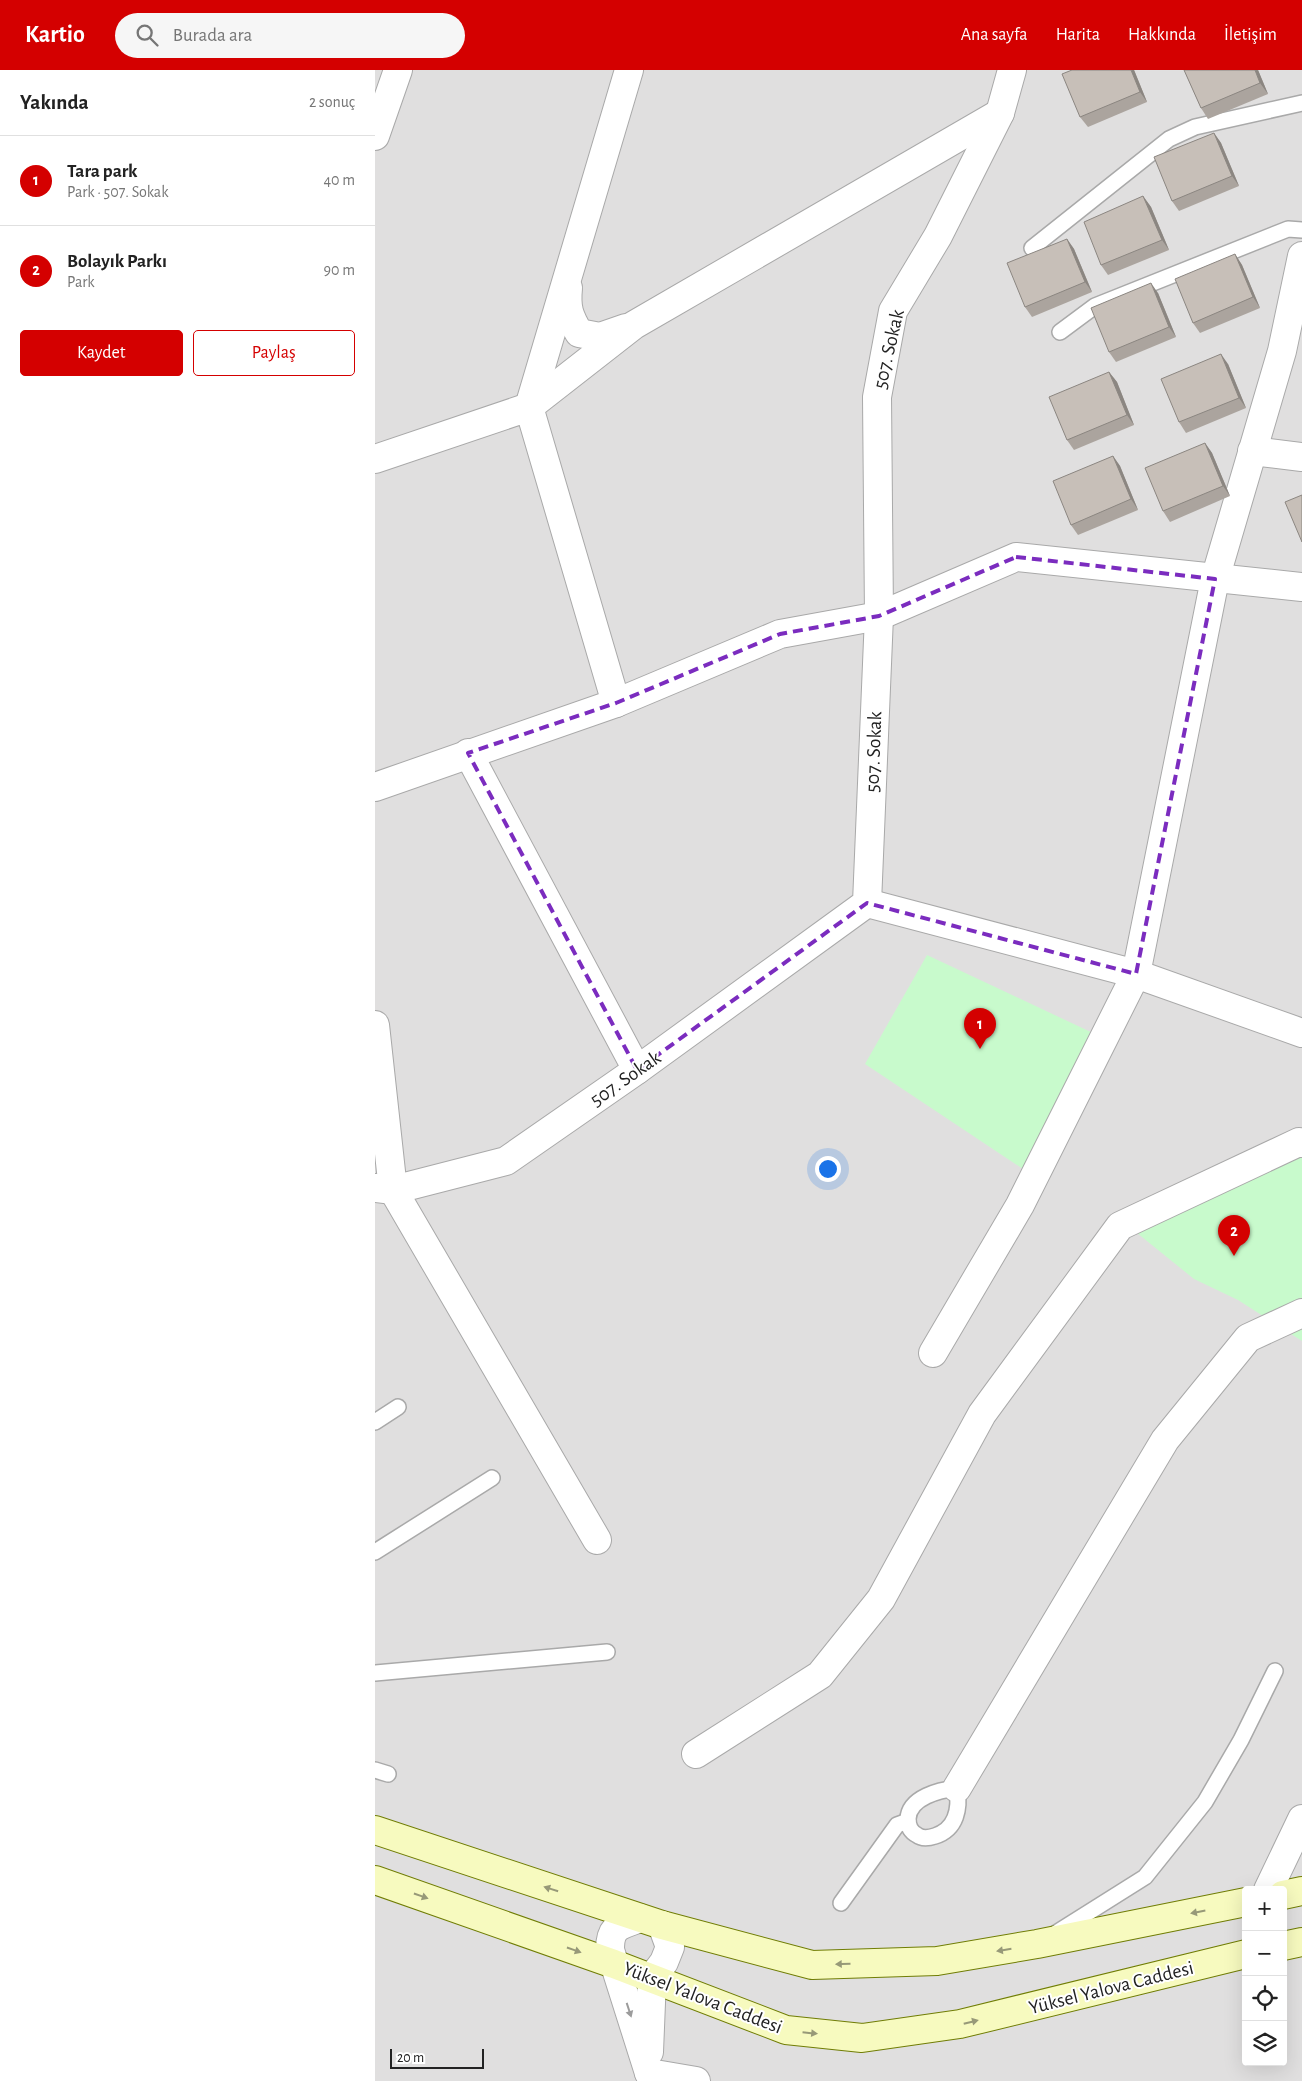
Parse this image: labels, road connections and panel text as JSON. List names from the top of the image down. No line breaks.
{"streets":{"main road":["Yüksel Yalova Caddesi"],"street":["507. Sokak"]},"scale_bar":"20 m","page":{"header":"Kartio","search":"Burada ara","nav":["Ana sayfa","Harita","Hakkında","İletişim"],"heading":["Yakında","2 sonuç"],"list":[{"mark":"1","name":"Tara park","note":"Park · 507. Sokak","value":"40 m"},{"mark":"2","name":"Bolayık Parkı","note":"Park","value":"90 m"}],"buttons":["Kaydet","Paylaş"],"pins":["1","2"],"map_buttons":["+","−"],"scale":"20 m"}}
